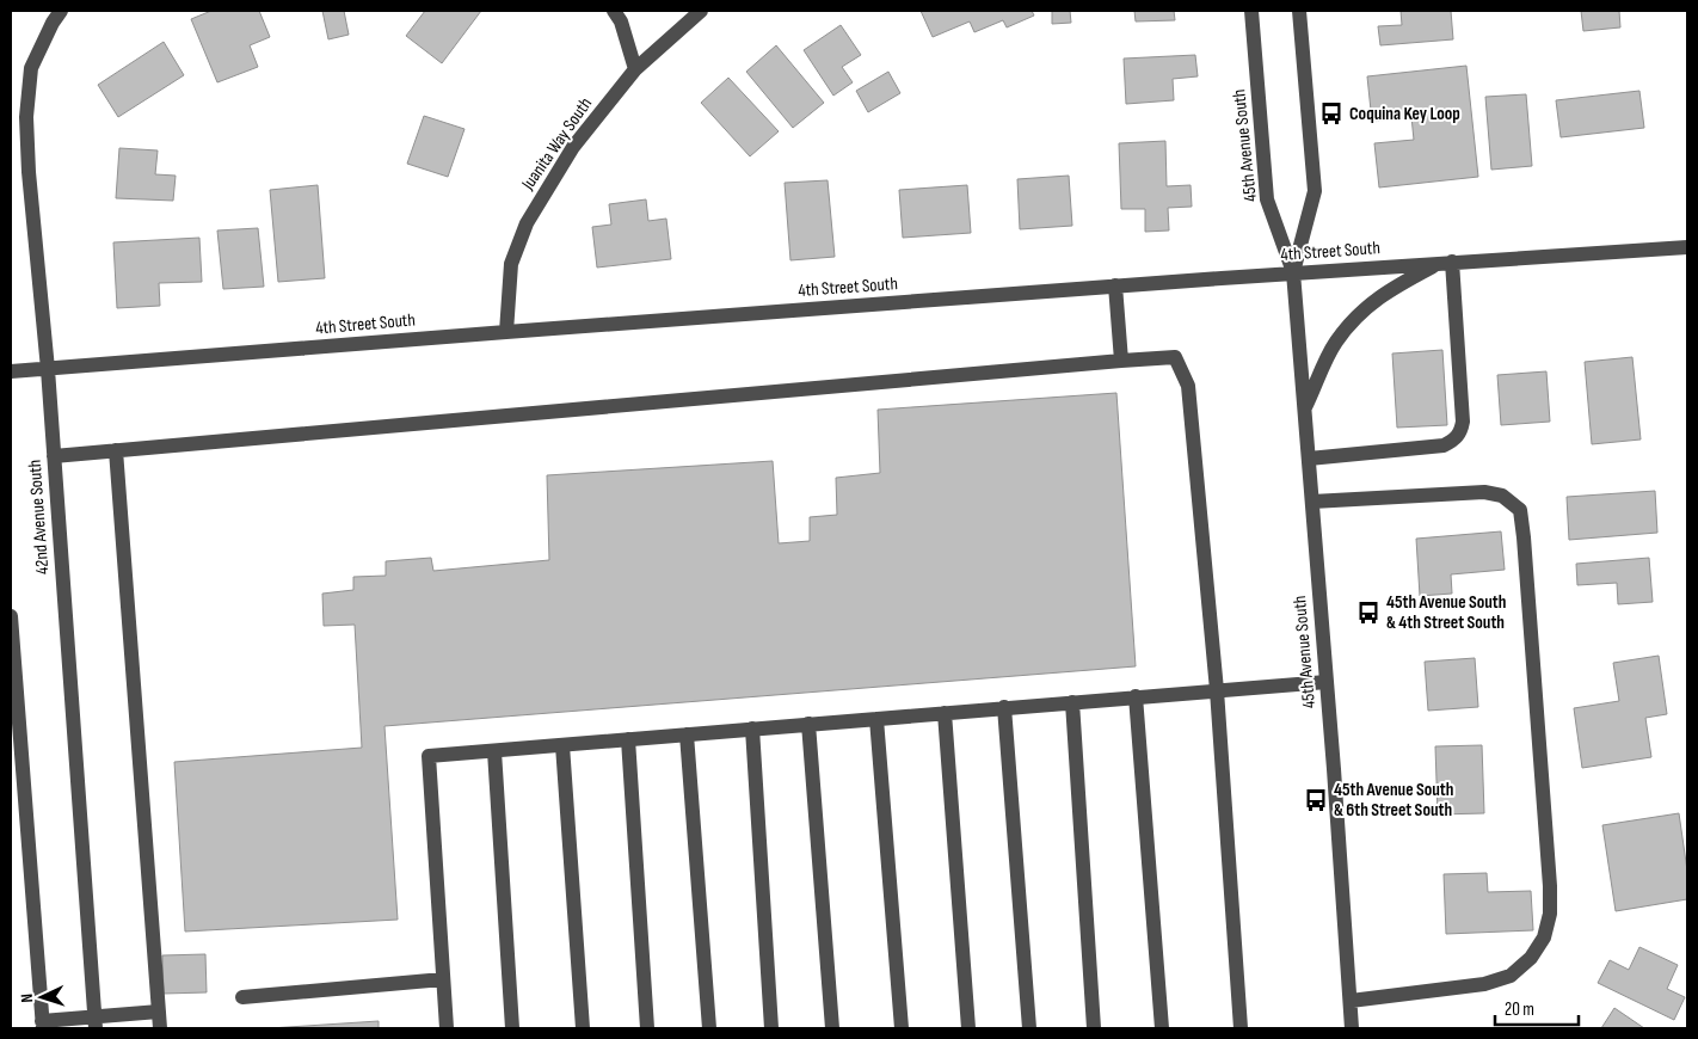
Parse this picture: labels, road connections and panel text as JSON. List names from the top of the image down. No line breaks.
{"streets":{"street":["Juanita Way South","45th Avenue South","4th Street South","42nd Avenue South"]},"crossings":[["Juanita Way South","4th Street South"],["45th Avenue South","4th Street South"],["4th Street South","42nd Avenue South"]],"places":{"bus stop":["Coquina Key Loop","45th Avenue South & 4th Street South","45th Avenue South & 6th Street South"]},"scale_bar":"20 m","north":"left"}
